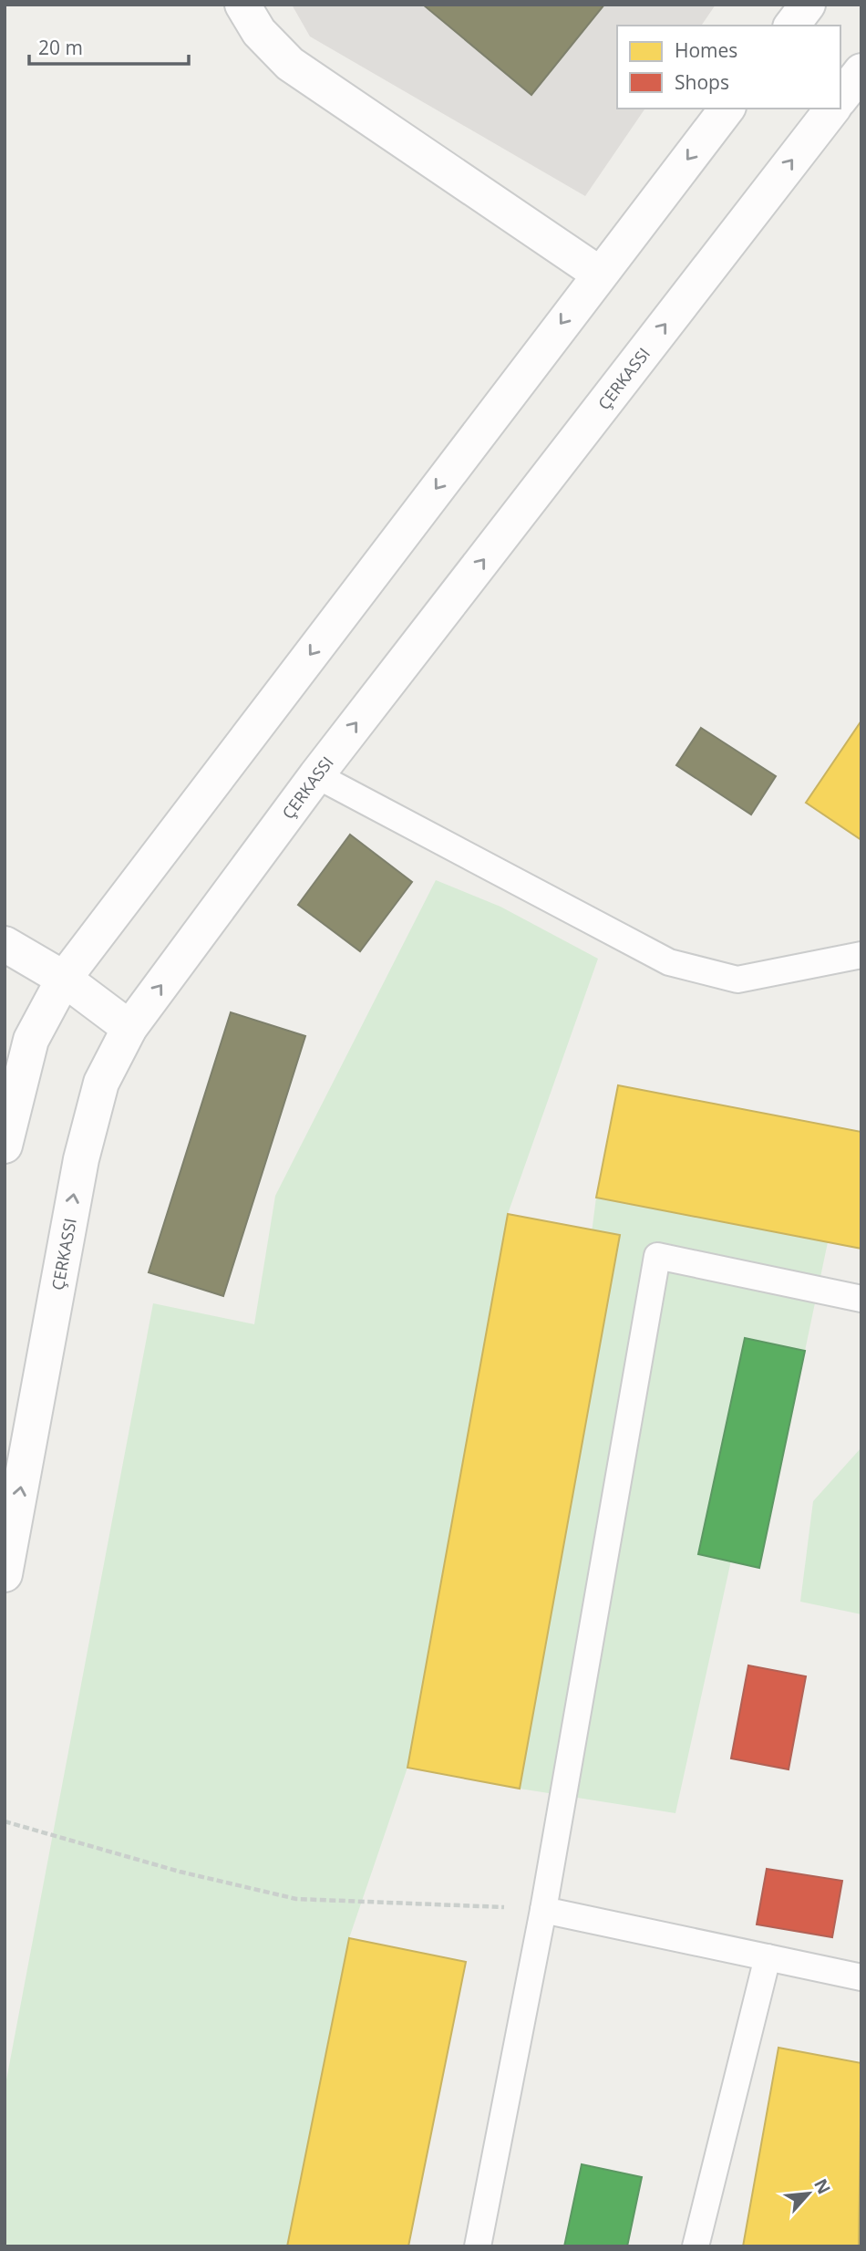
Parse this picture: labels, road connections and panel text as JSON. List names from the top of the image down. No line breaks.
{"legend":["Homes","Shops"],"scale_bar":"20 m","north":"top right"}
